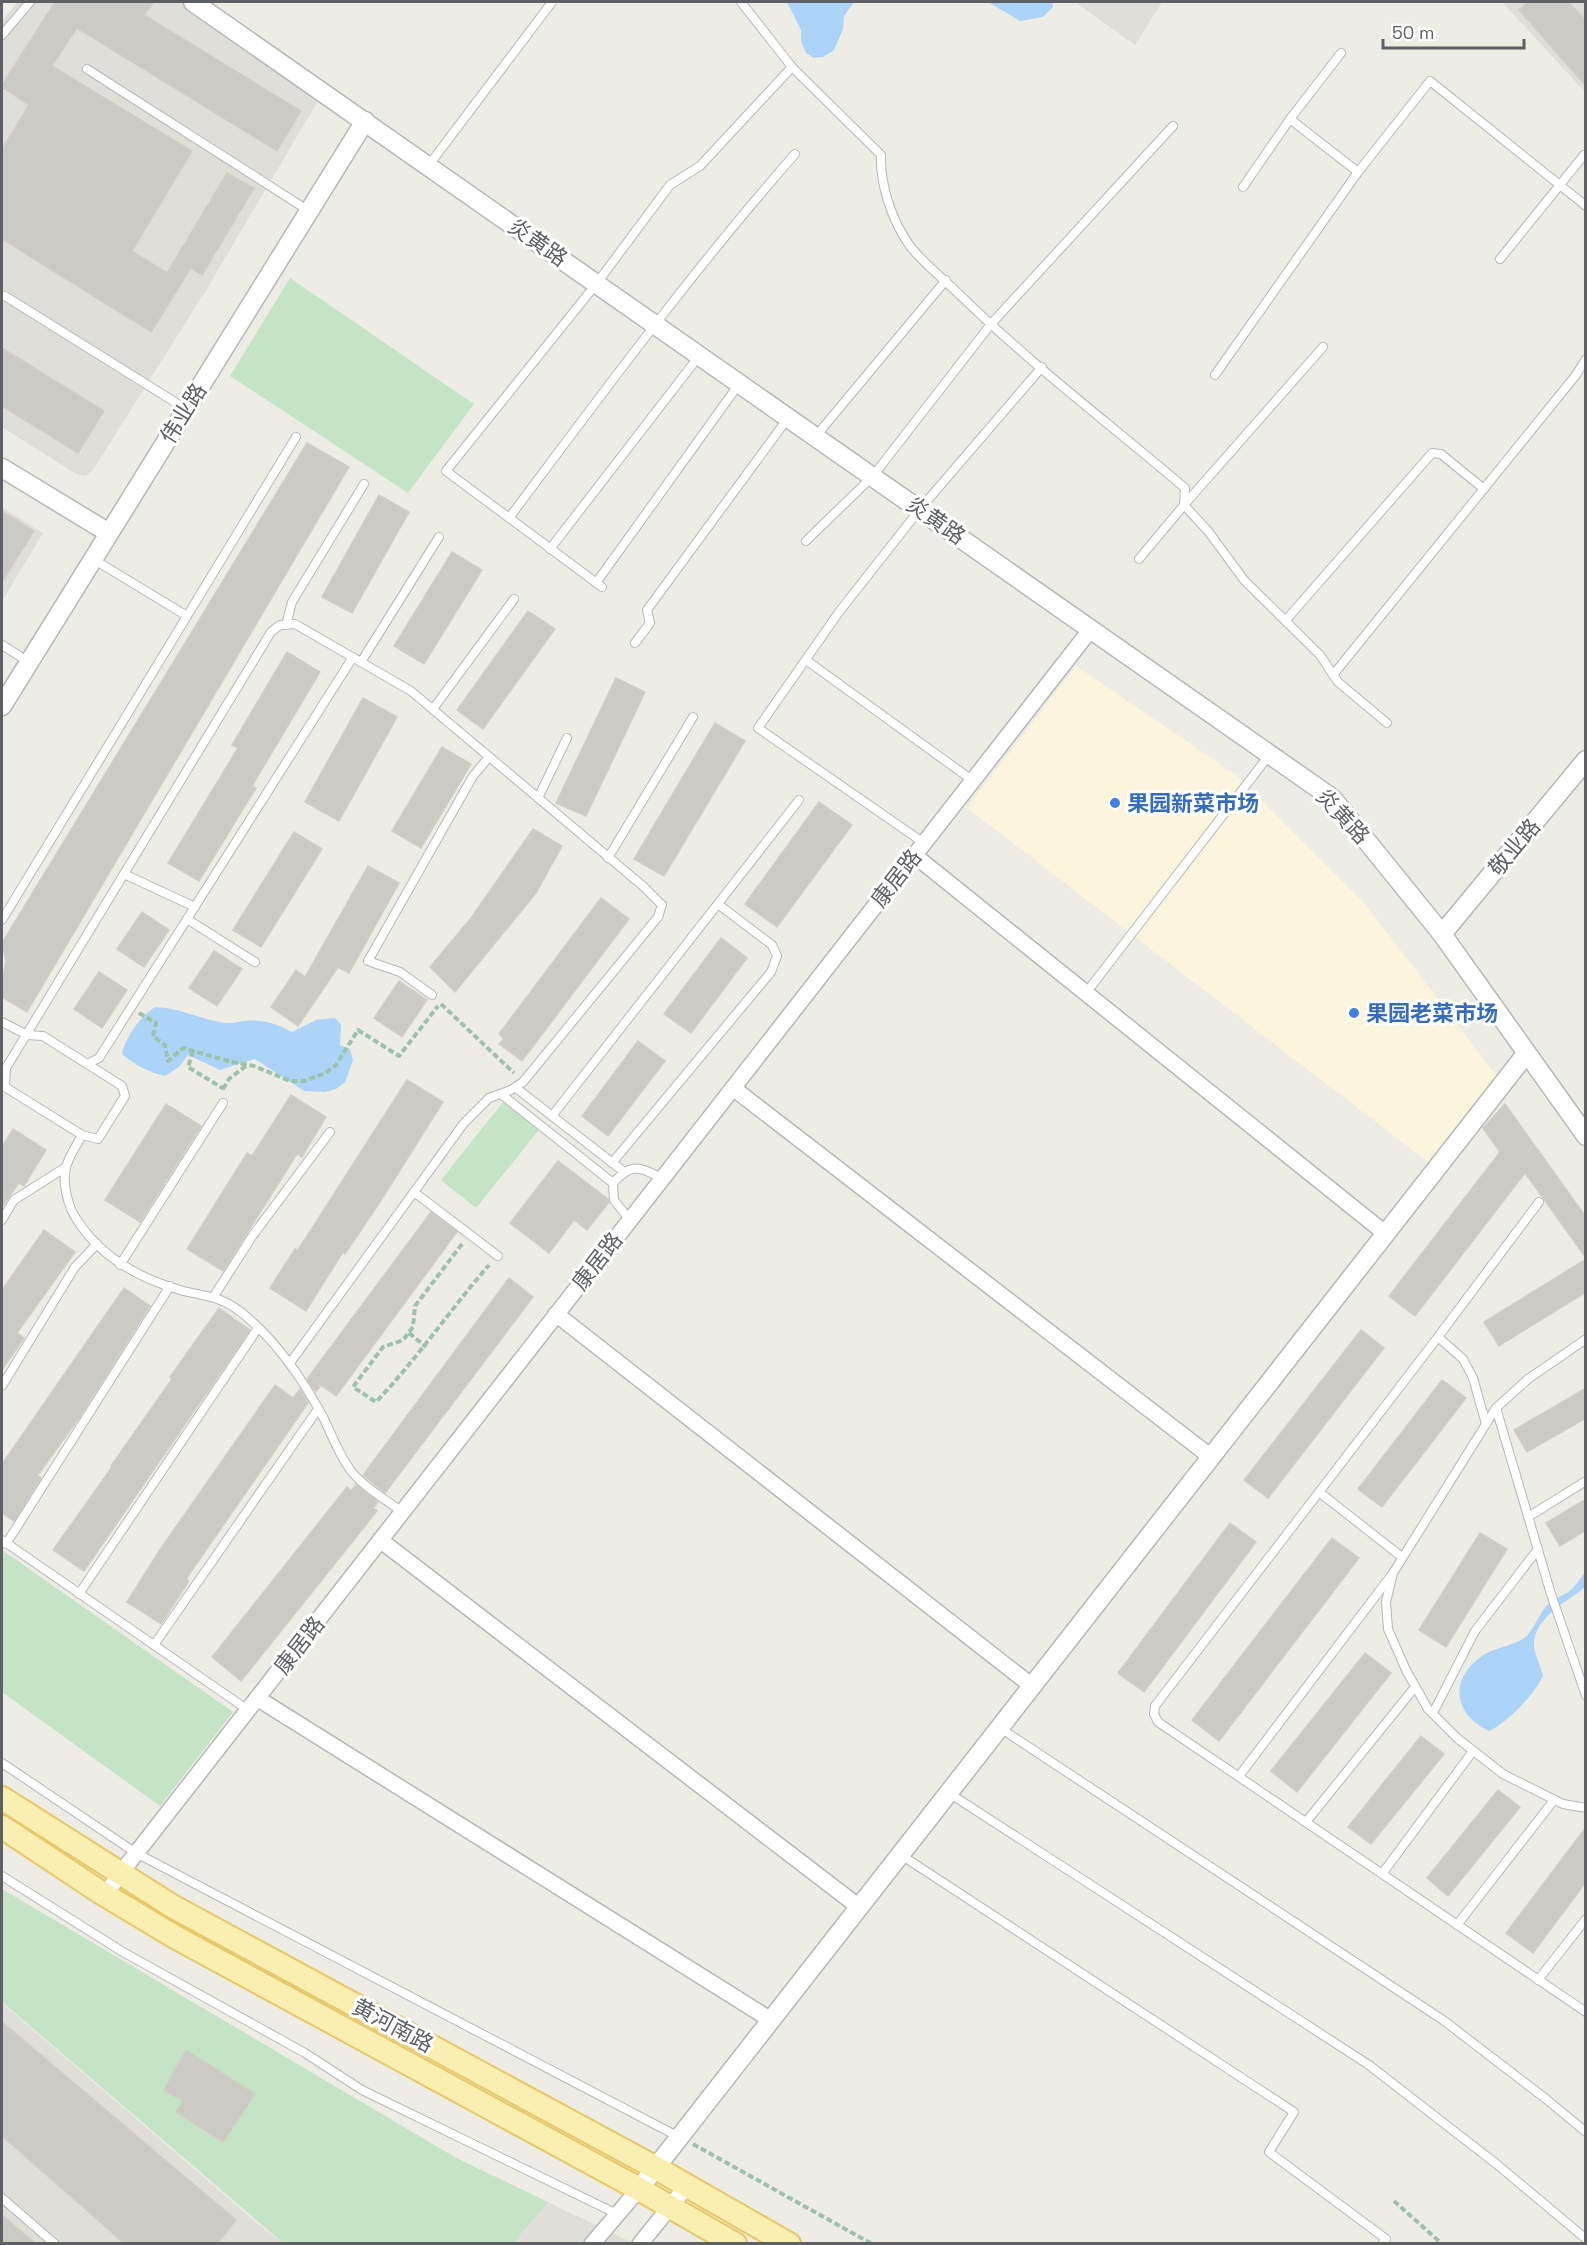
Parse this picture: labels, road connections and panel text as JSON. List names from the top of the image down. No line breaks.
{"streets":{"main road":["黄河南路"],"street":["炎黄路","伟业路","敬业路","康居路"]},"crossings":[["炎黄路","伟业路"],["炎黄路","敬业路"],["炎黄路","康居路"],["康居路","黄河南路"]],"places":["果园新菜市场","果园老菜市场"],"scale_bar":"50 m"}
